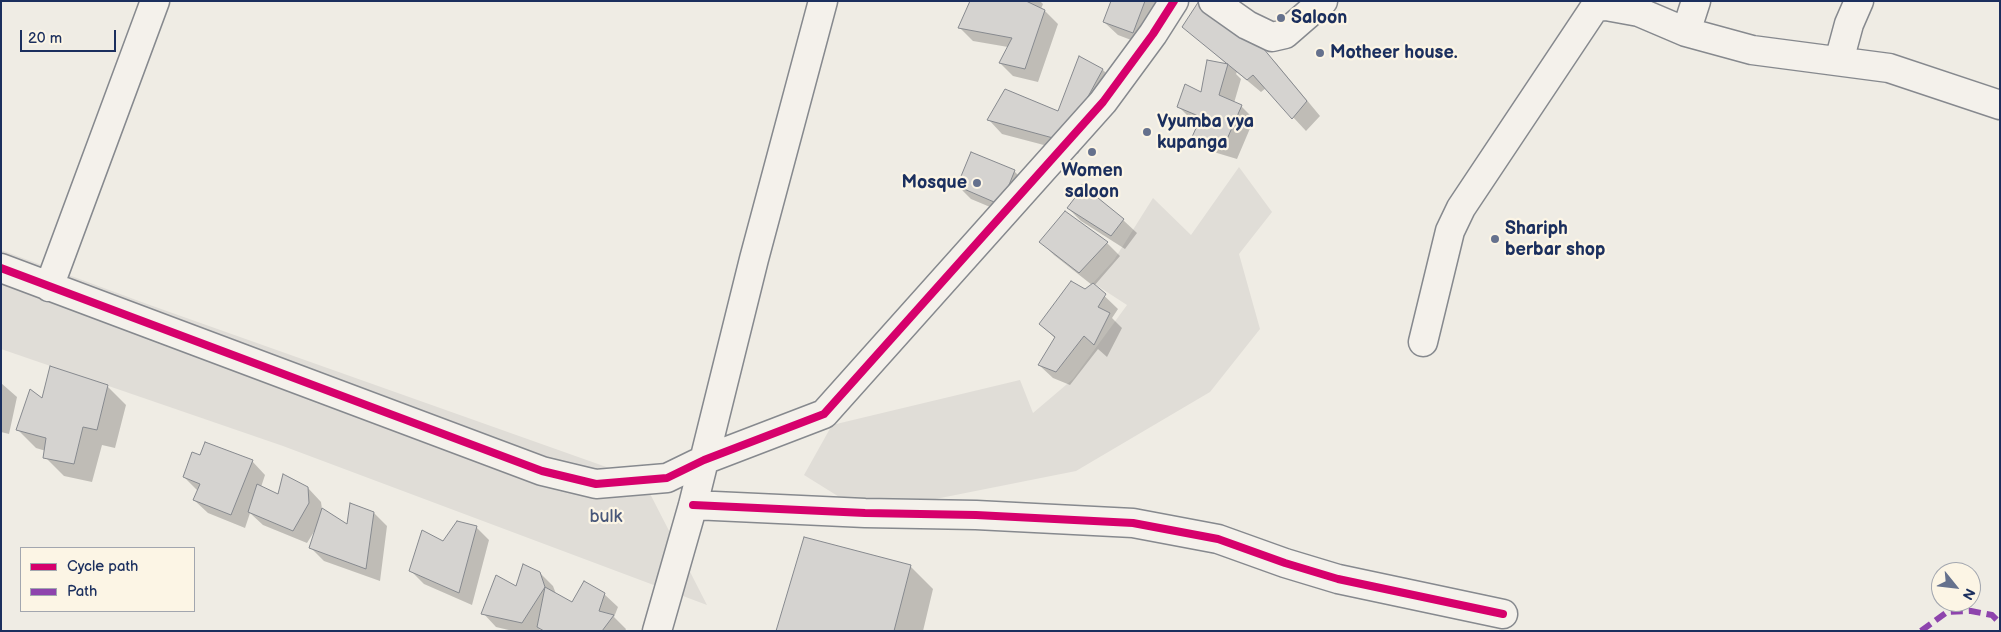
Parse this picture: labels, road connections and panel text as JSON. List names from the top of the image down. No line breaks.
{"parks":["bulk"],"places":["Saloon","Motheer house.","Vyumba vya kupanga","Women saloon","Mosque","Shariph berbar shop"],"legend":["Cycle path","Path"],"scale_bar":"20 m","north":"bottom right"}
